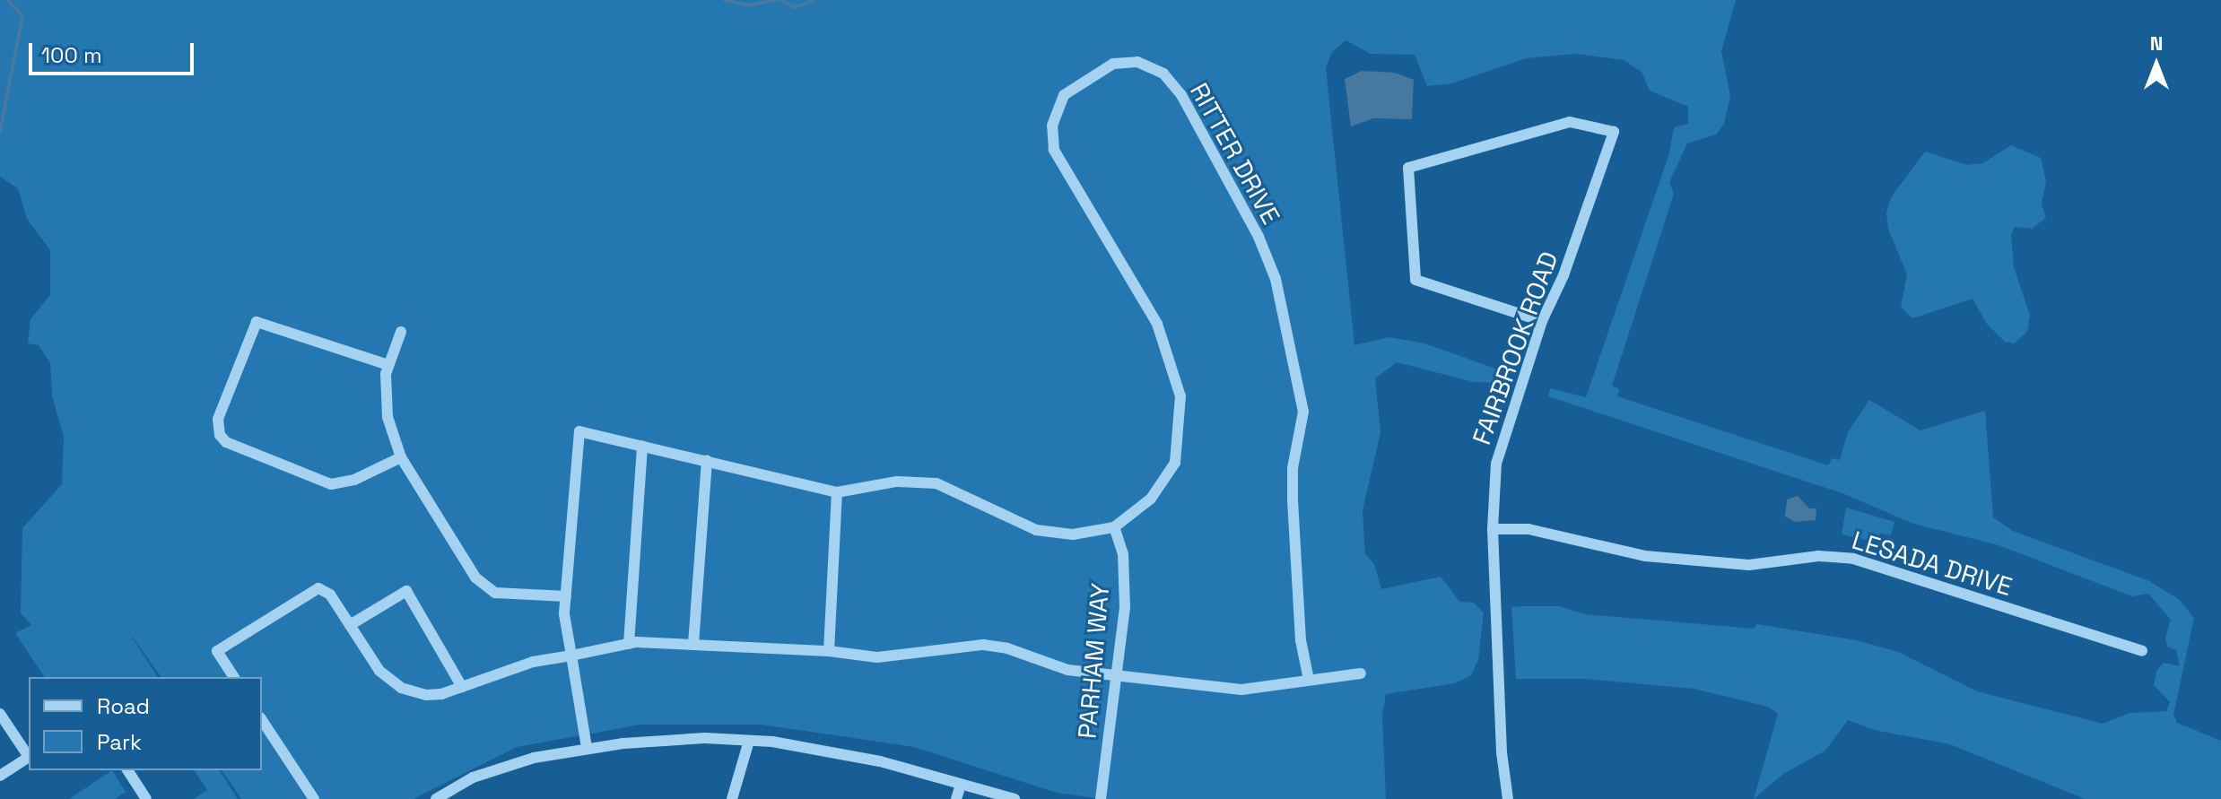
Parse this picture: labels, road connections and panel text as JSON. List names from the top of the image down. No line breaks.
{"streets":{"street":["RITTER DRIVE","FAIRBROOK ROAD","LESADA DRIVE","PARHAM WAY"]},"crossings":[["RITTER DRIVE","PARHAM WAY"],["FAIRBROOK ROAD","LESADA DRIVE"]],"legend":["Road","Park"],"scale_bar":"100 m","north":"top"}
